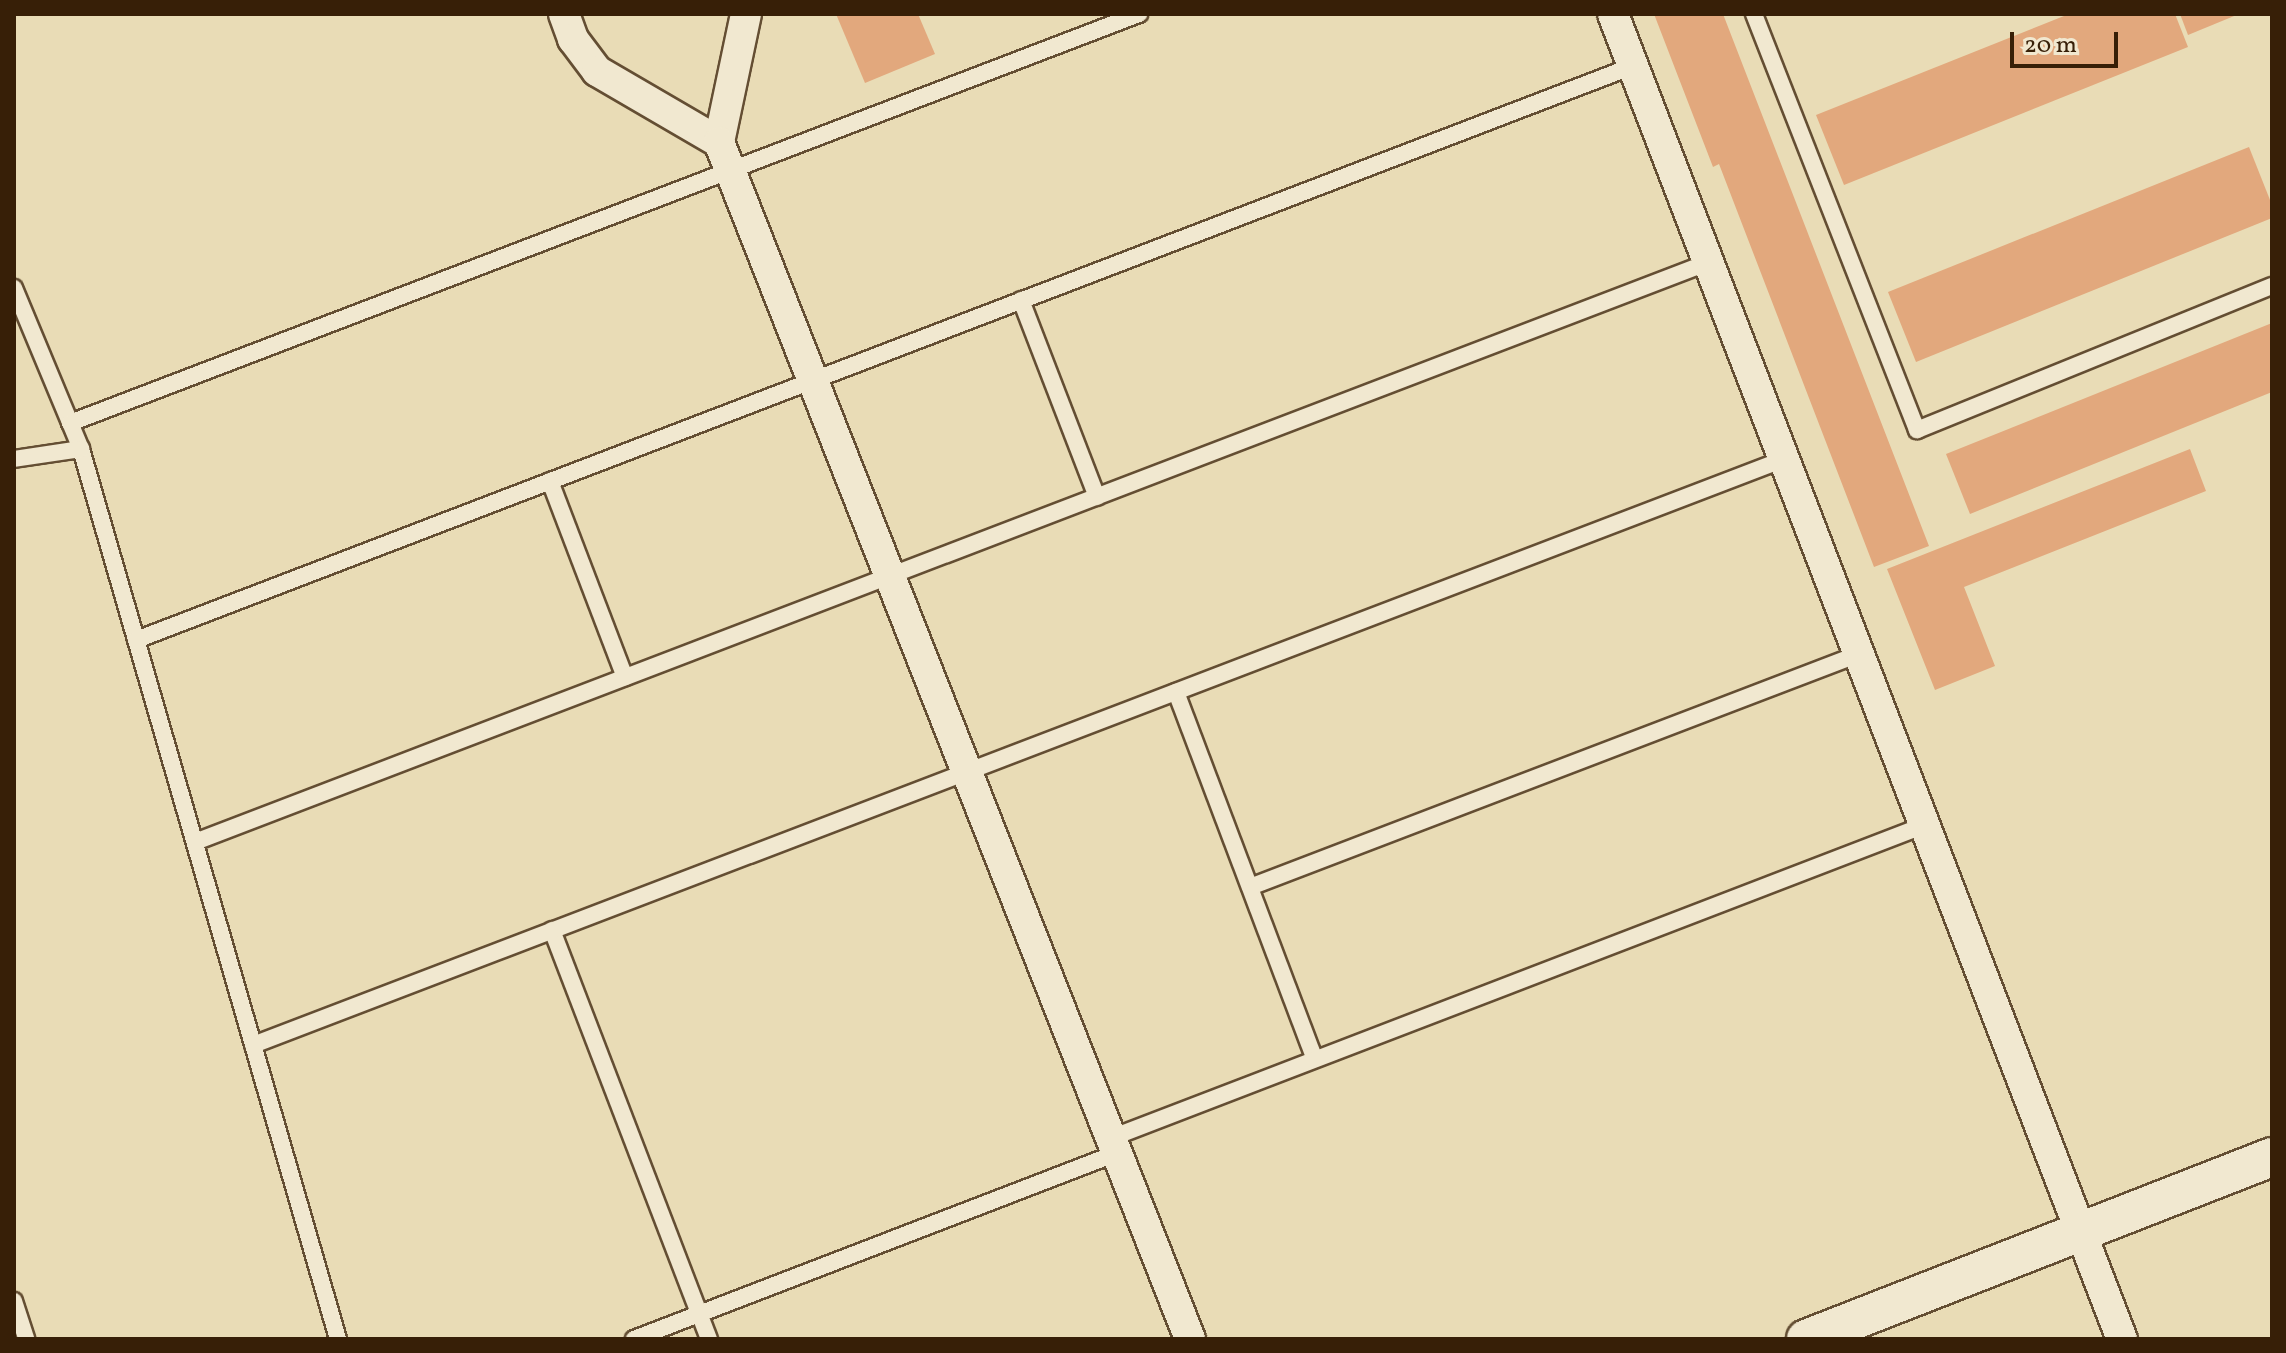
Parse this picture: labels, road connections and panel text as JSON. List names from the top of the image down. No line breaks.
{"scale_bar":"20 m"}
